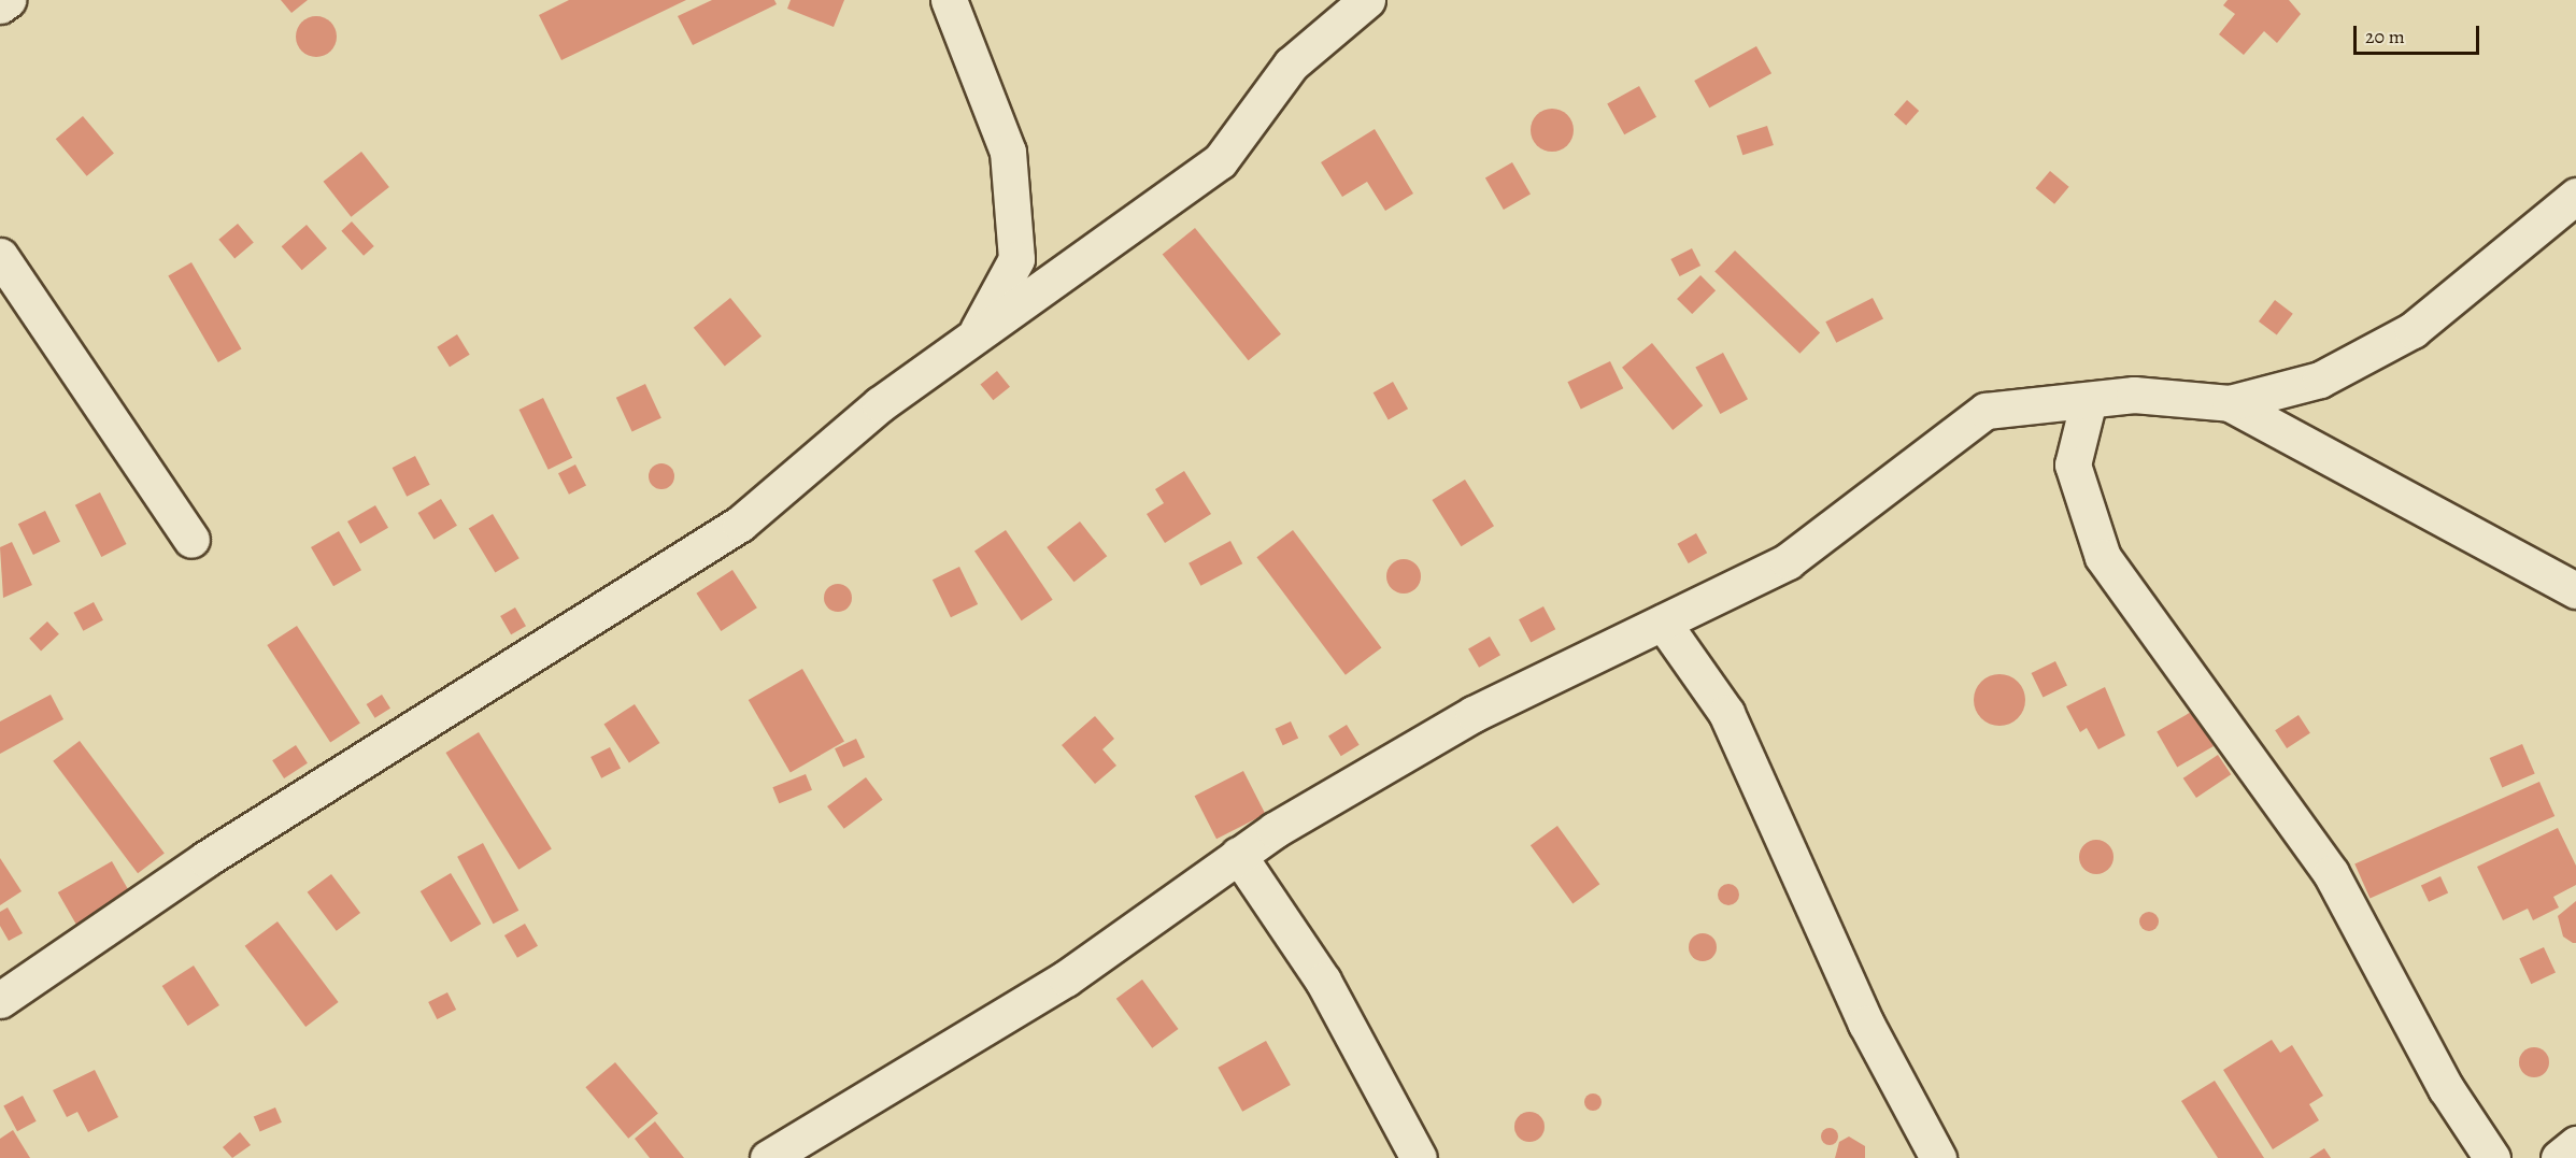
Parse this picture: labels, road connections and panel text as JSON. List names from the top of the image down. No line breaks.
{"scale_bar":"20 m"}
